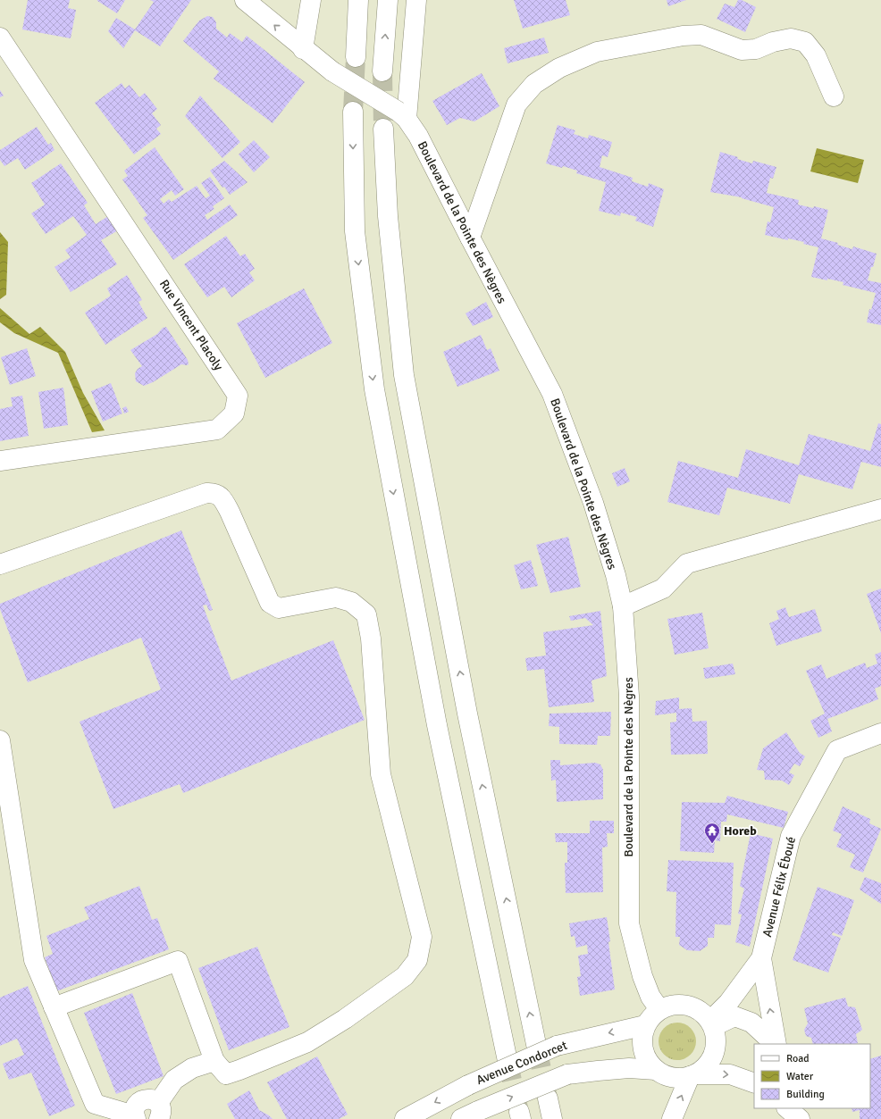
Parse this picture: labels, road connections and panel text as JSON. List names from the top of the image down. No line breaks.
{"streets":{"main road":["Boulevard de la Pointe des Nègres","Rue Vincent Placoly","Avenue Félix Éboué","Avenue Condorcet"]},"crossings":[["Boulevard de la Pointe des Nègres","Avenue Félix Éboué"],["Boulevard de la Pointe des Nègres","Avenue Condorcet"],["Avenue Félix Éboué","Avenue Condorcet"]],"places":{"temple":["Horeb"]},"legend":["Road","Water","Building"]}
